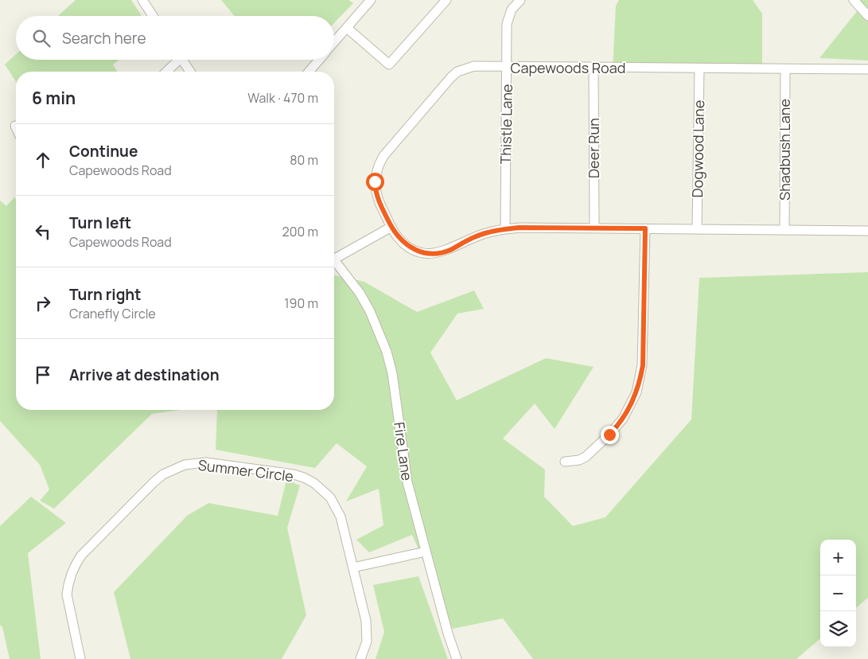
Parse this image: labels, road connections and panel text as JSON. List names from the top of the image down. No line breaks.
{"streets":{"street":["Capewoods Road","Thistle Lane","Deer Run","Dogwood Lane","Shadbush Lane","Fire Lane","Summer Circle"]},"crossings":[["Capewoods Road","Thistle Lane"],["Capewoods Road","Deer Run"],["Capewoods Road","Dogwood Lane"],["Capewoods Road","Shadbush Lane"]],"page":{"search":"Search here","heading":["6 min","Walk · 470 m"],"list":[["Continue","Capewoods Road","80 m"],["Turn left","Capewoods Road","200 m"],["Turn right","Cranefly Circle","190 m"],"Arrive at destination"],"map_buttons":["+","−"]}}
